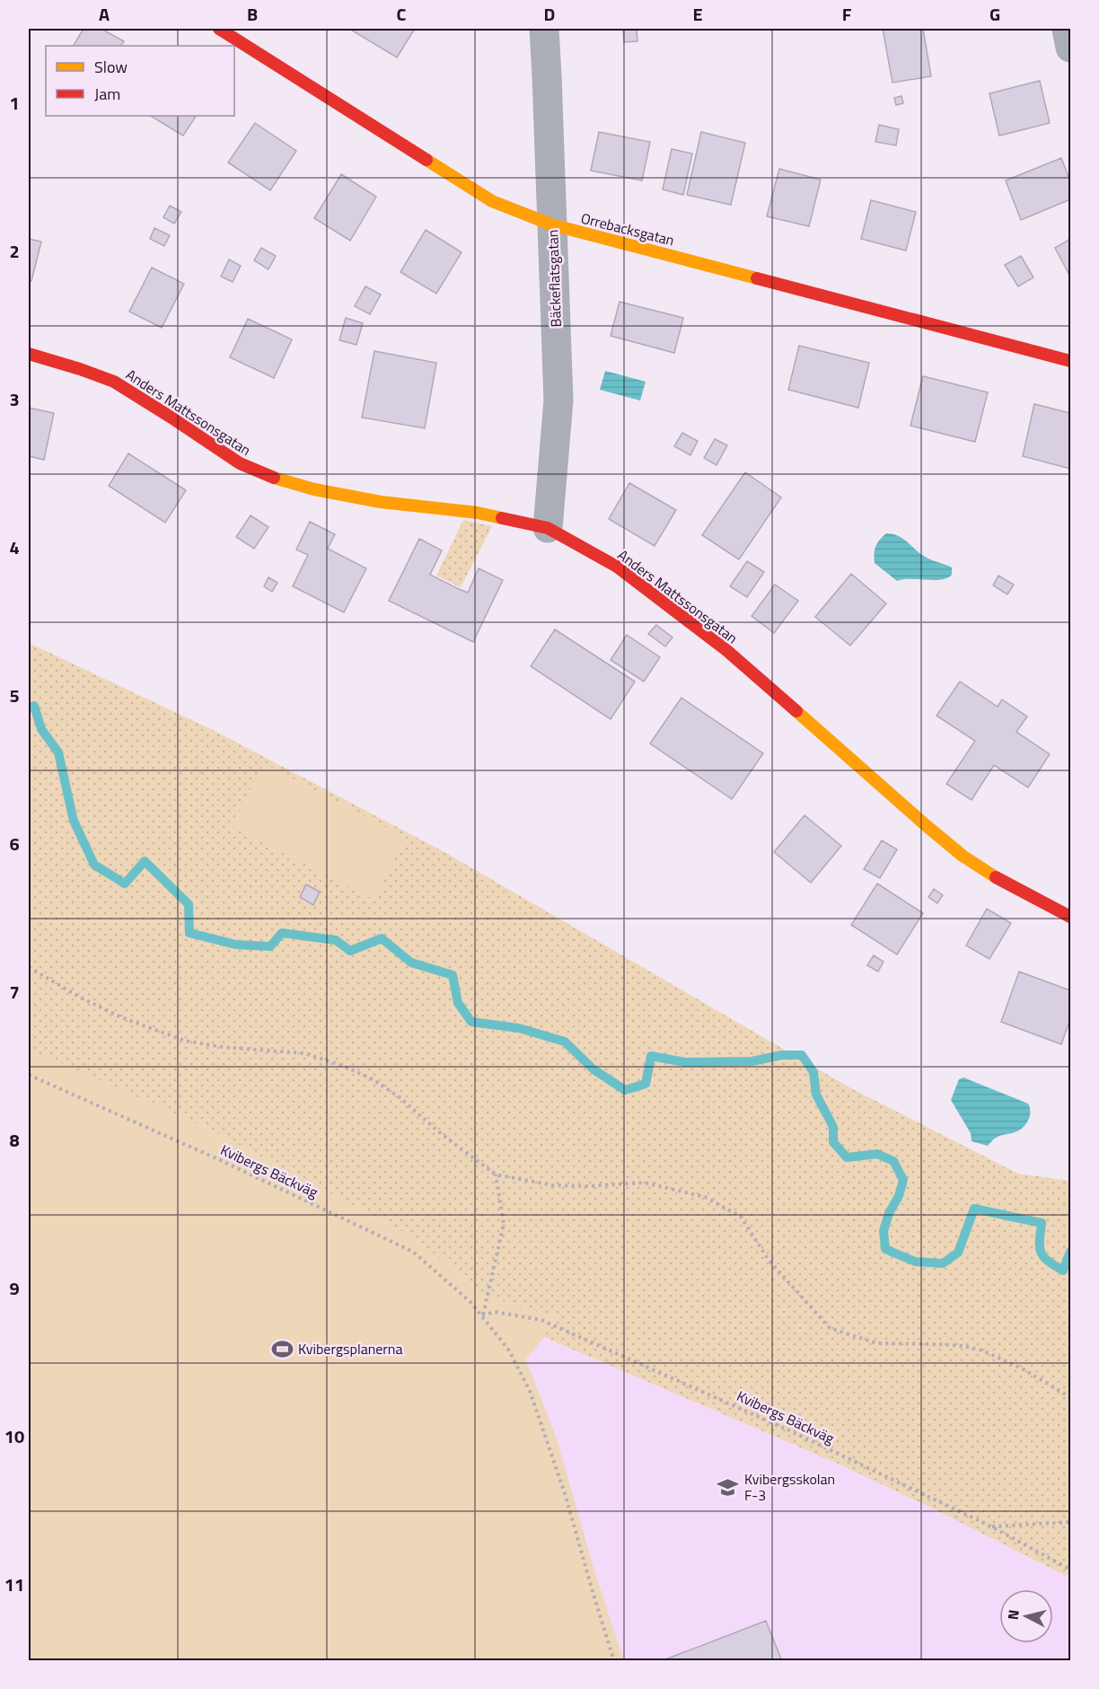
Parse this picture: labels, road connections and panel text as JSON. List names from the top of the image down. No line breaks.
{"streets":{"street":["Orrebacksgatan","Bäckeflatsgatan","Anders Mattssonsgatan"],"path":["Kvibergs Bäckväg"]},"crossings":[["Orrebacksgatan","Bäckeflatsgatan"],["Bäckeflatsgatan","Anders Mattssonsgatan"]],"places":{"sports":["Kvibergsplanerna"],"school or university":["Kvibergsskolan F-3"]},"legend":["Slow","Jam"],"north":"left","grid":{"columns":["A","B","C","D","E","F","G"],"rows":["1","2","3","4","5","6","7","8","9","10","11"]}}
